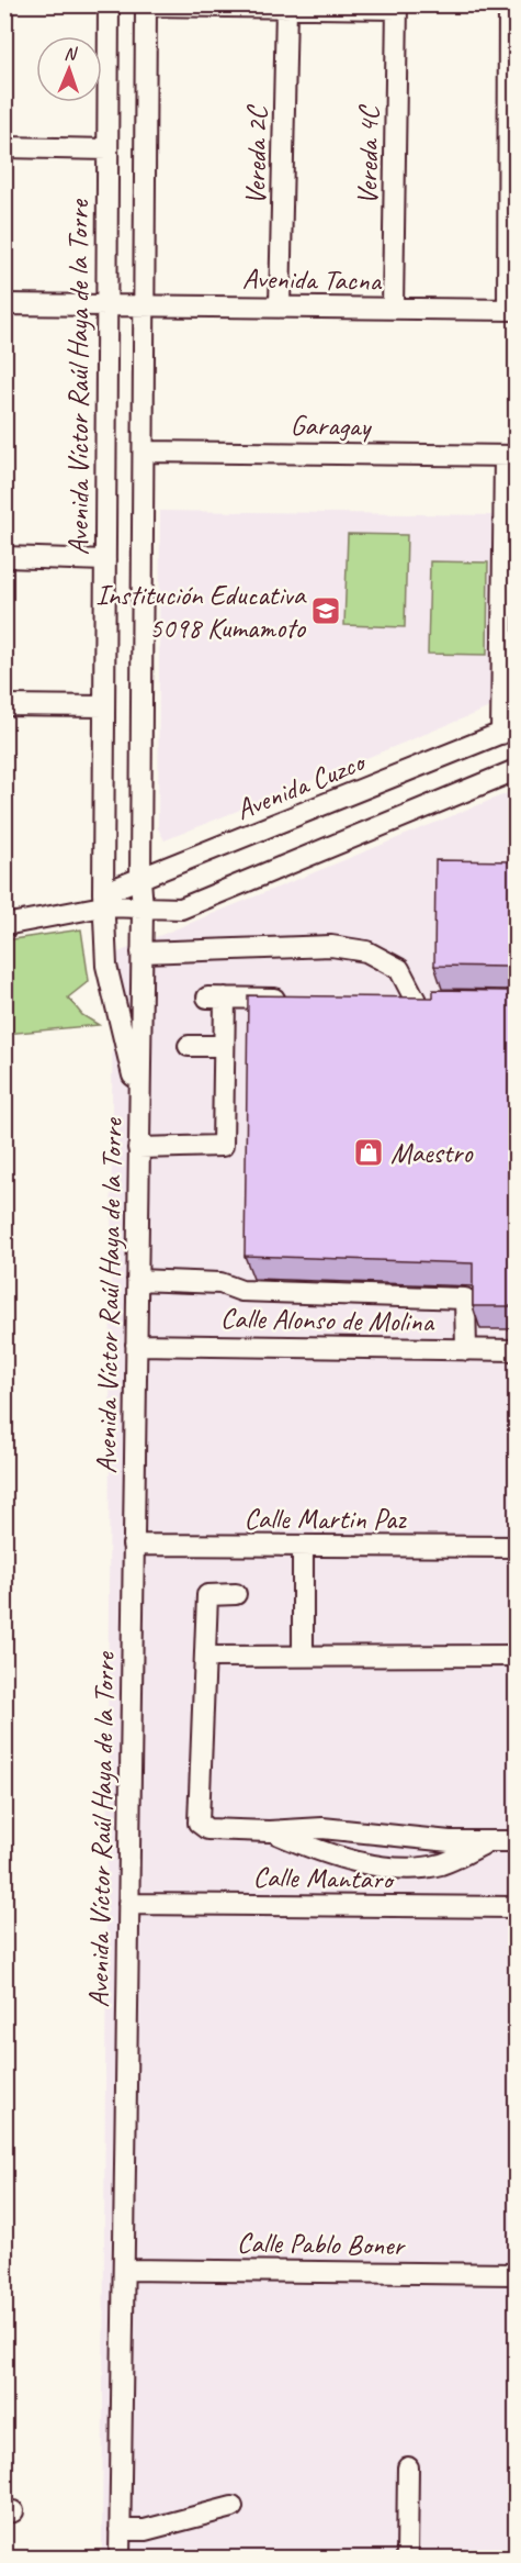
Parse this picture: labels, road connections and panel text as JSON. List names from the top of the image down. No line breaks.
{"streets":{"street":["Vereda 2C","Vereda 4C","Avenida Tacna","Avenida Víctor Raúl Haya de la Torre","Garagay","Avenida Cuzco","Calle Alonso de Molina","Calle Martin Paz","Calle Mantaro","Calle Pablo Boner"]},"crossings":[["Vereda 2C","Avenida Tacna"],["Vereda 4C","Avenida Tacna"],["Avenida Tacna","Avenida Víctor Raúl Haya de la Torre"],["Avenida Víctor Raúl Haya de la Torre","Garagay"],["Avenida Víctor Raúl Haya de la Torre","Avenida Cuzco"],["Avenida Víctor Raúl Haya de la Torre","Calle Alonso de Molina"],["Avenida Víctor Raúl Haya de la Torre","Calle Martin Paz"],["Avenida Víctor Raúl Haya de la Torre","Calle Mantaro"],["Avenida Víctor Raúl Haya de la Torre","Calle Pablo Boner"]],"places":{"school or university":["Institución Educativa 5098 Kumamoto"],"shop":["Maestro"]},"north":"top"}
